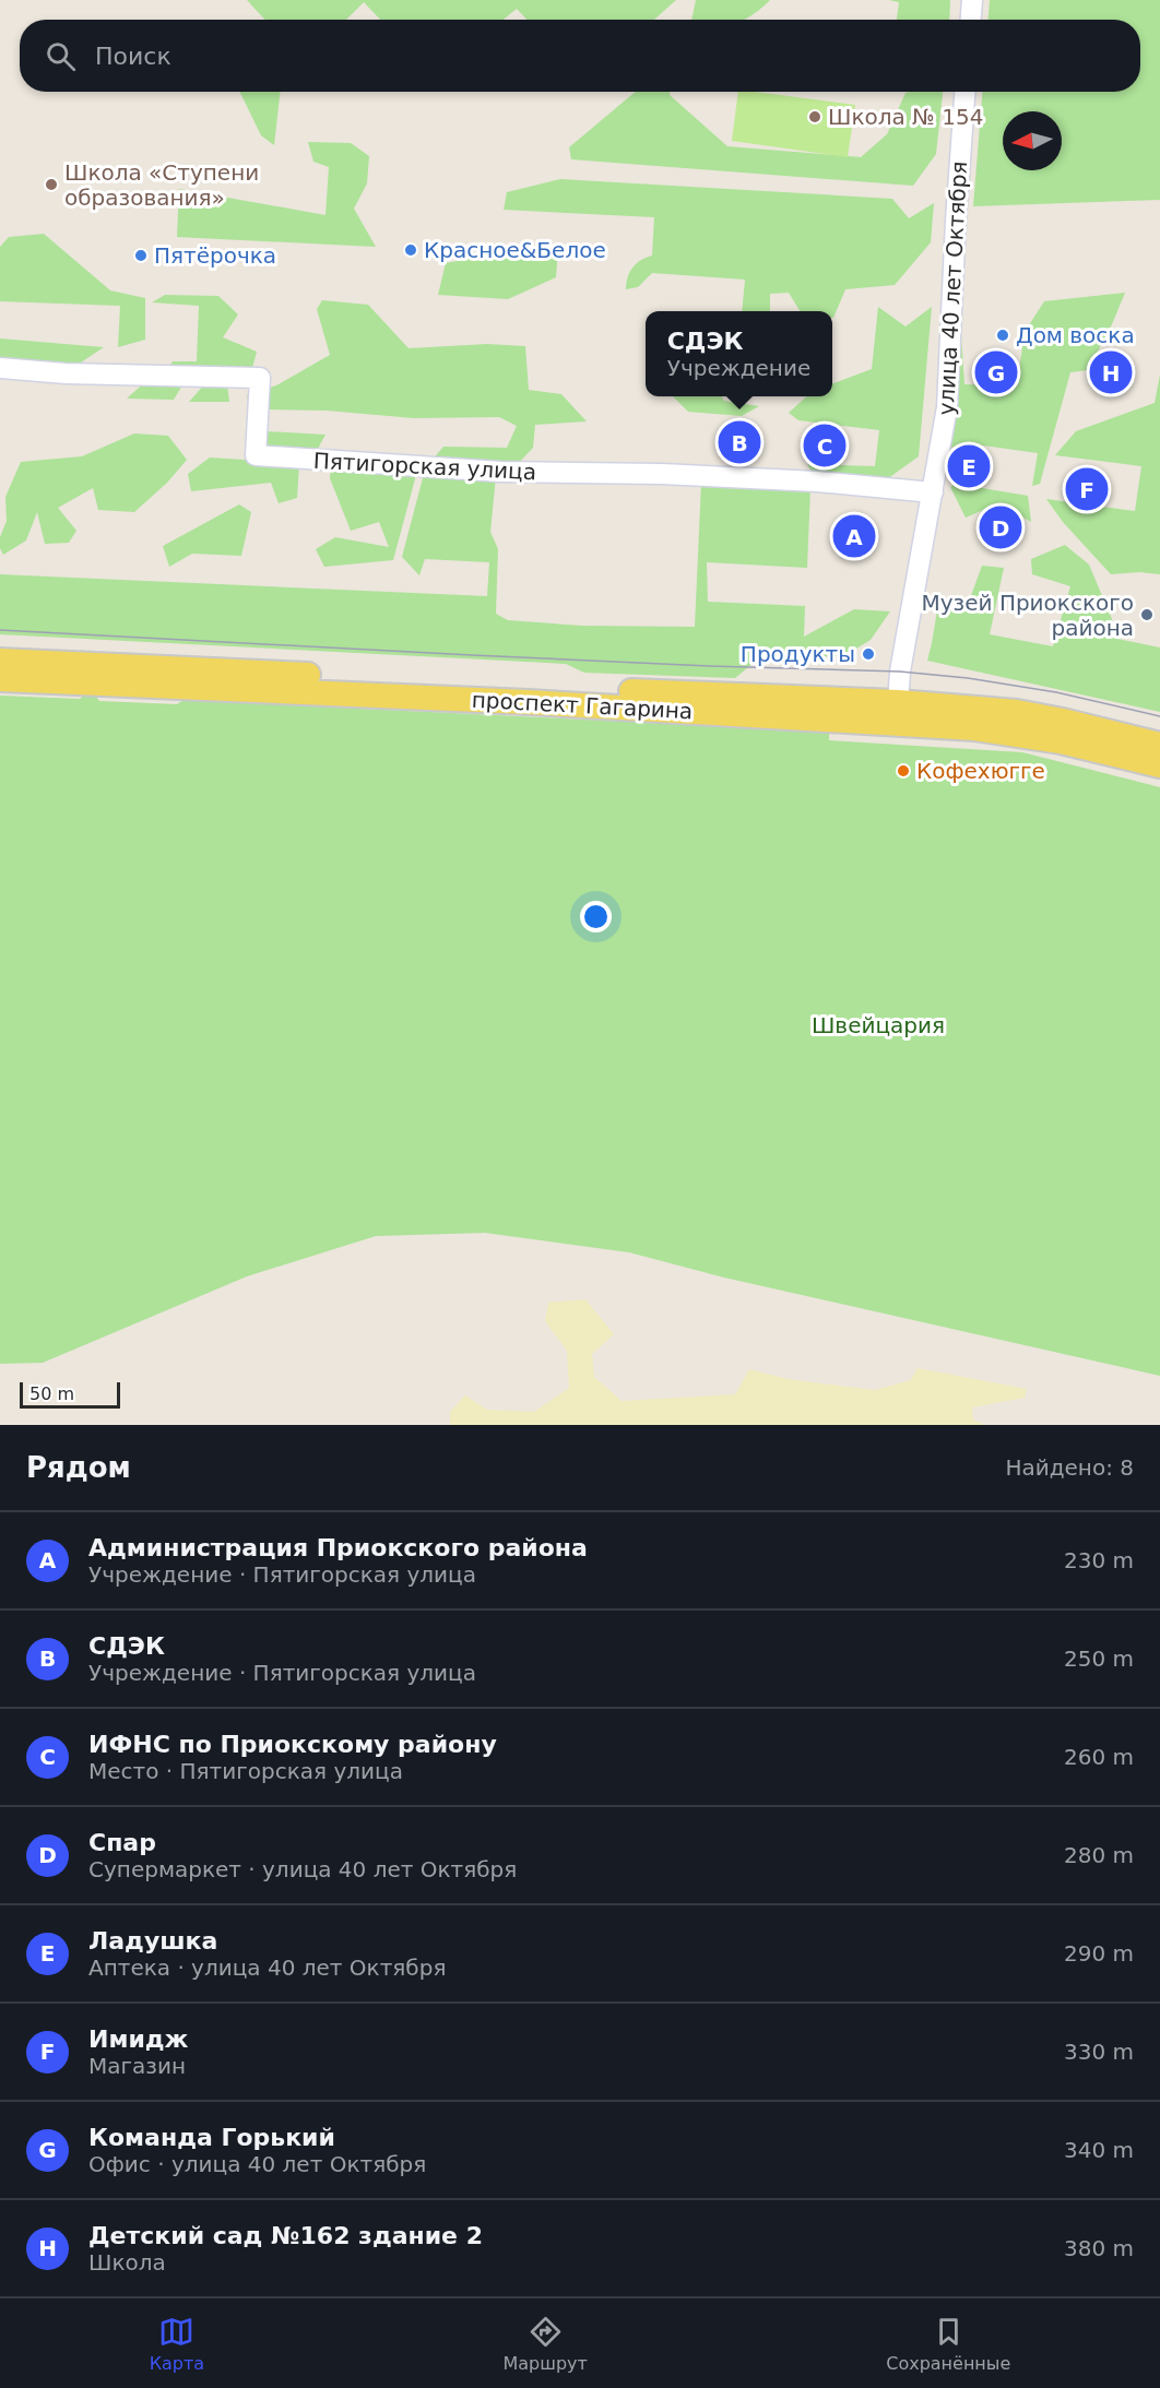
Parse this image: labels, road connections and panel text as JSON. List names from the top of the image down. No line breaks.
{"streets":{"main road":["проспект Гагарина"],"street":["улица 40 лет Октября","Пятигорская улица"]},"crossings":[["улица 40 лет Октября","Пятигорская улица"],["улица 40 лет Октября","проспект Гагарина"]],"parks":["Швейцария"],"places":["Школа № 154","Школа «Ступени образования»","Красное&Белое","Пятёрочка","Дом воска","Музей Приокского района","Продукты","Кофехюгге"],"scale_bar":"50 m","north":"left","page":{"search":"Поиск","popup":["СДЭК","Учреждение"],"pins":["G","H","B","C","E","F","D","A"],"scale":"50 m","heading":["Рядом","Найдено: 8"],"list":[{"mark":"A","name":"Администрация Приокского района","note":"Учреждение · Пятигорская улица","value":"230 m"},{"mark":"B","name":"СДЭК","note":"Учреждение · Пятигорская улица","value":"250 m"},{"mark":"C","name":"ИФНС по Приокскому району","note":"Место · Пятигорская улица","value":"260 m"},{"mark":"D","name":"Спар","note":"Супермаркет · улица 40 лет Октября","value":"280 m"},{"mark":"E","name":"Ладушка","note":"Аптека · улица 40 лет Октября","value":"290 m"},{"mark":"F","name":"Имидж","note":"Магазин","value":"330 m"},{"mark":"G","name":"Команда Горький","note":"Офис · улица 40 лет Октября","value":"340 m"},{"mark":"H","name":"Детский сад №162 здание 2","note":"Школа","value":"380 m"}],"nav":["Карта","Маршрут","Сохранённые"]}}
